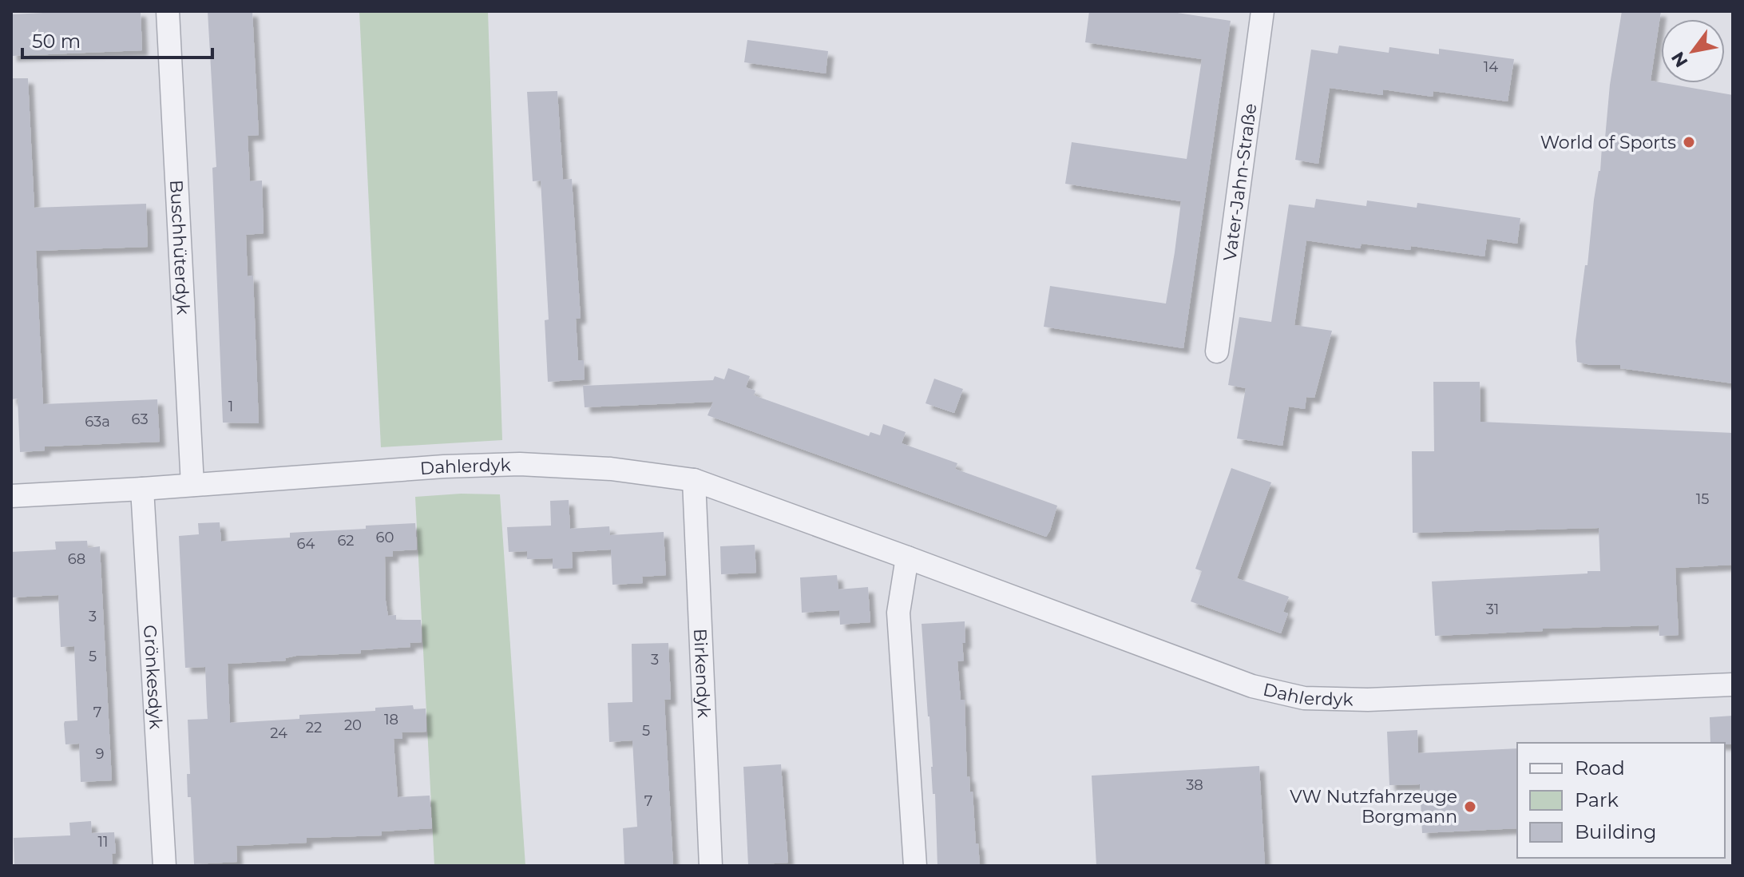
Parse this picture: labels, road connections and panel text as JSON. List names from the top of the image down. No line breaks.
{"streets":{"street":["Vater-Jahn-Straße","Buschhüterdyk","Dahlerdyk","Birkendyk","Grönkesdyk"]},"crossings":[["Buschhüterdyk","Dahlerdyk"],["Dahlerdyk","Birkendyk"],["Dahlerdyk","Grönkesdyk"]],"places":["World of Sports","VW Nutzfahrzeuge Borgmann"],"house_numbers":["14","1","63","63a","15","60","62","64","68","31","3","5","3","7","18","20","22","5","24","9","38","7","11"],"legend":["Road","Park","Building"],"scale_bar":"50 m","north":"bottom left"}
